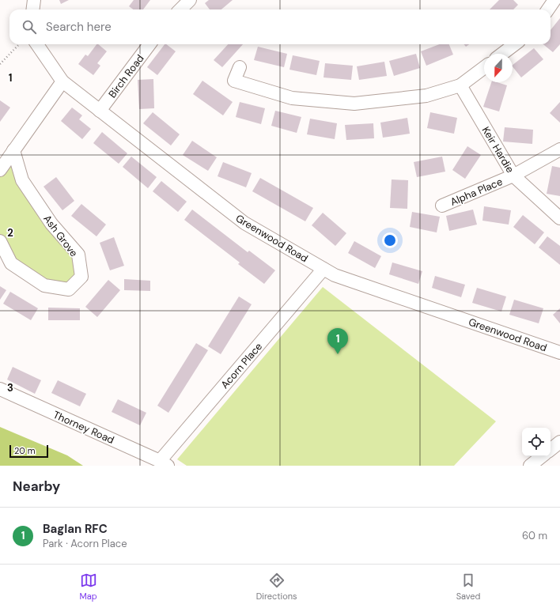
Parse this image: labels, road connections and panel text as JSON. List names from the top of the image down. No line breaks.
{"streets":{"street":["Birch Road","Keir Hardie","Alpha Place","Ash Grove","Greenwood Road","Acorn Place","Thorney Road"]},"crossings":[["Birch Road","Greenwood Road"],["Keir Hardie","Alpha Place"],["Greenwood Road","Acorn Place"],["Acorn Place","Thorney Road"]],"scale_bar":"20 m","north":"bottom","page":{"search":"Search here","pins":"1","scale":"20 m","heading":"Nearby","list":[{"mark":"1","name":"Baglan RFC","note":"Park · Acorn Place","value":"60 m"}],"nav":["Map","Directions","Saved"]},"grid":{"rows":["1","2","3"]}}
